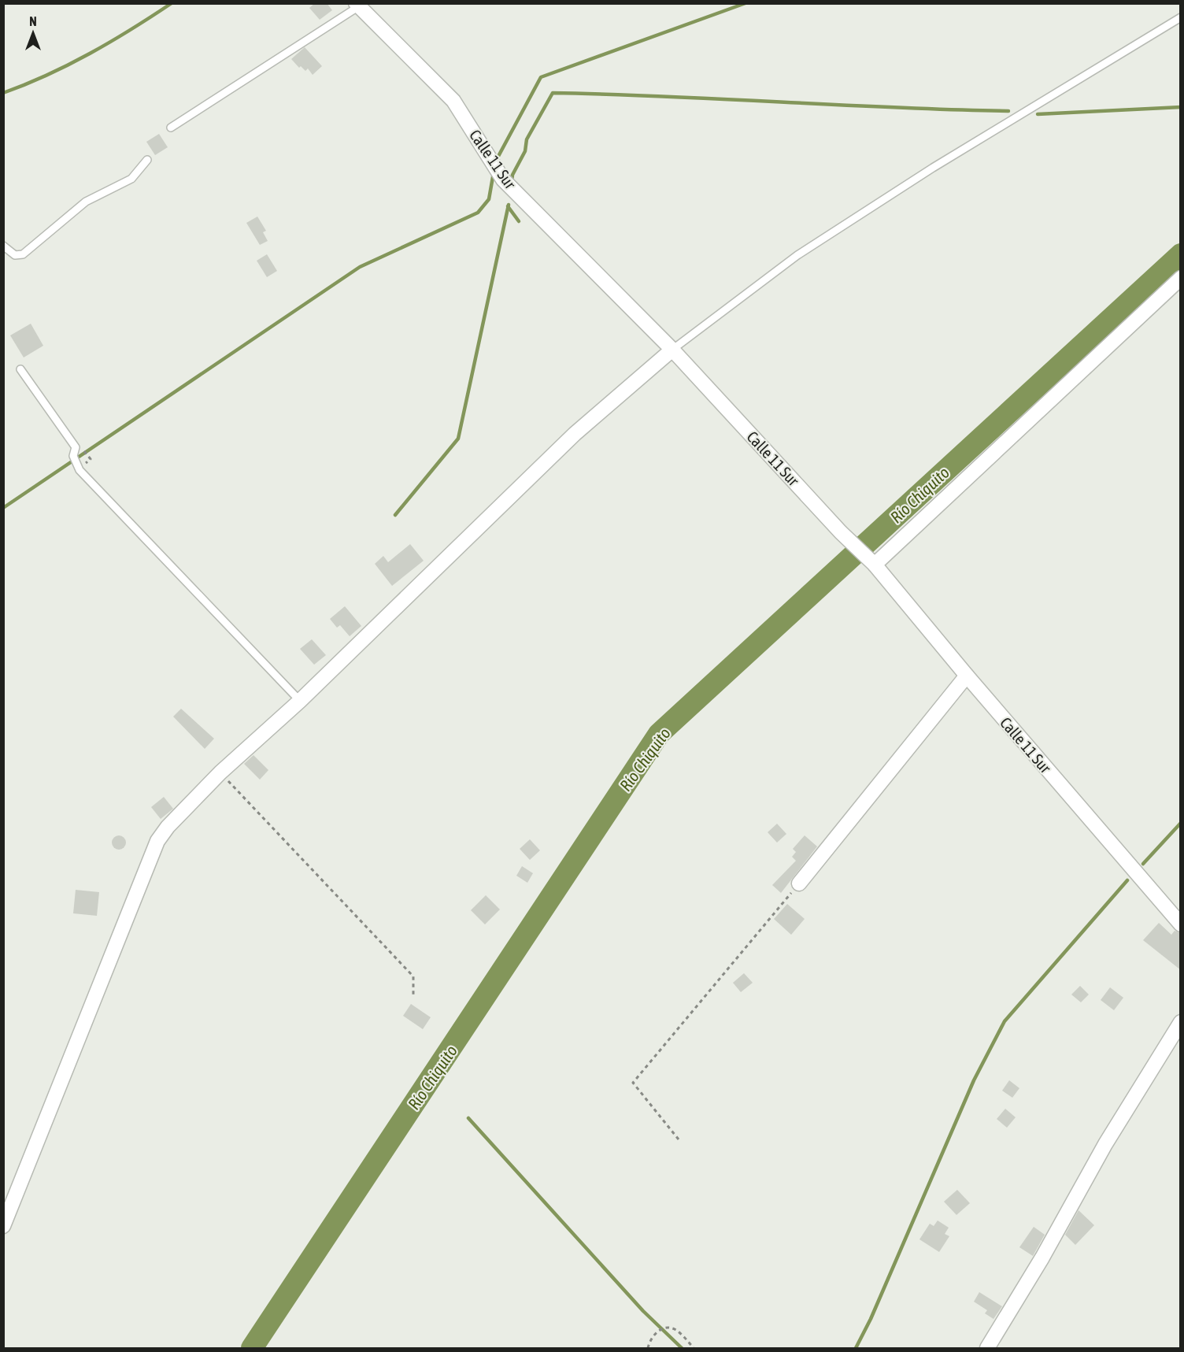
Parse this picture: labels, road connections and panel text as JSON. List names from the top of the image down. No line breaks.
{"streets":{"street":["Calle 11 Sur"]},"water":["Río Chiquito"],"north":"top"}
